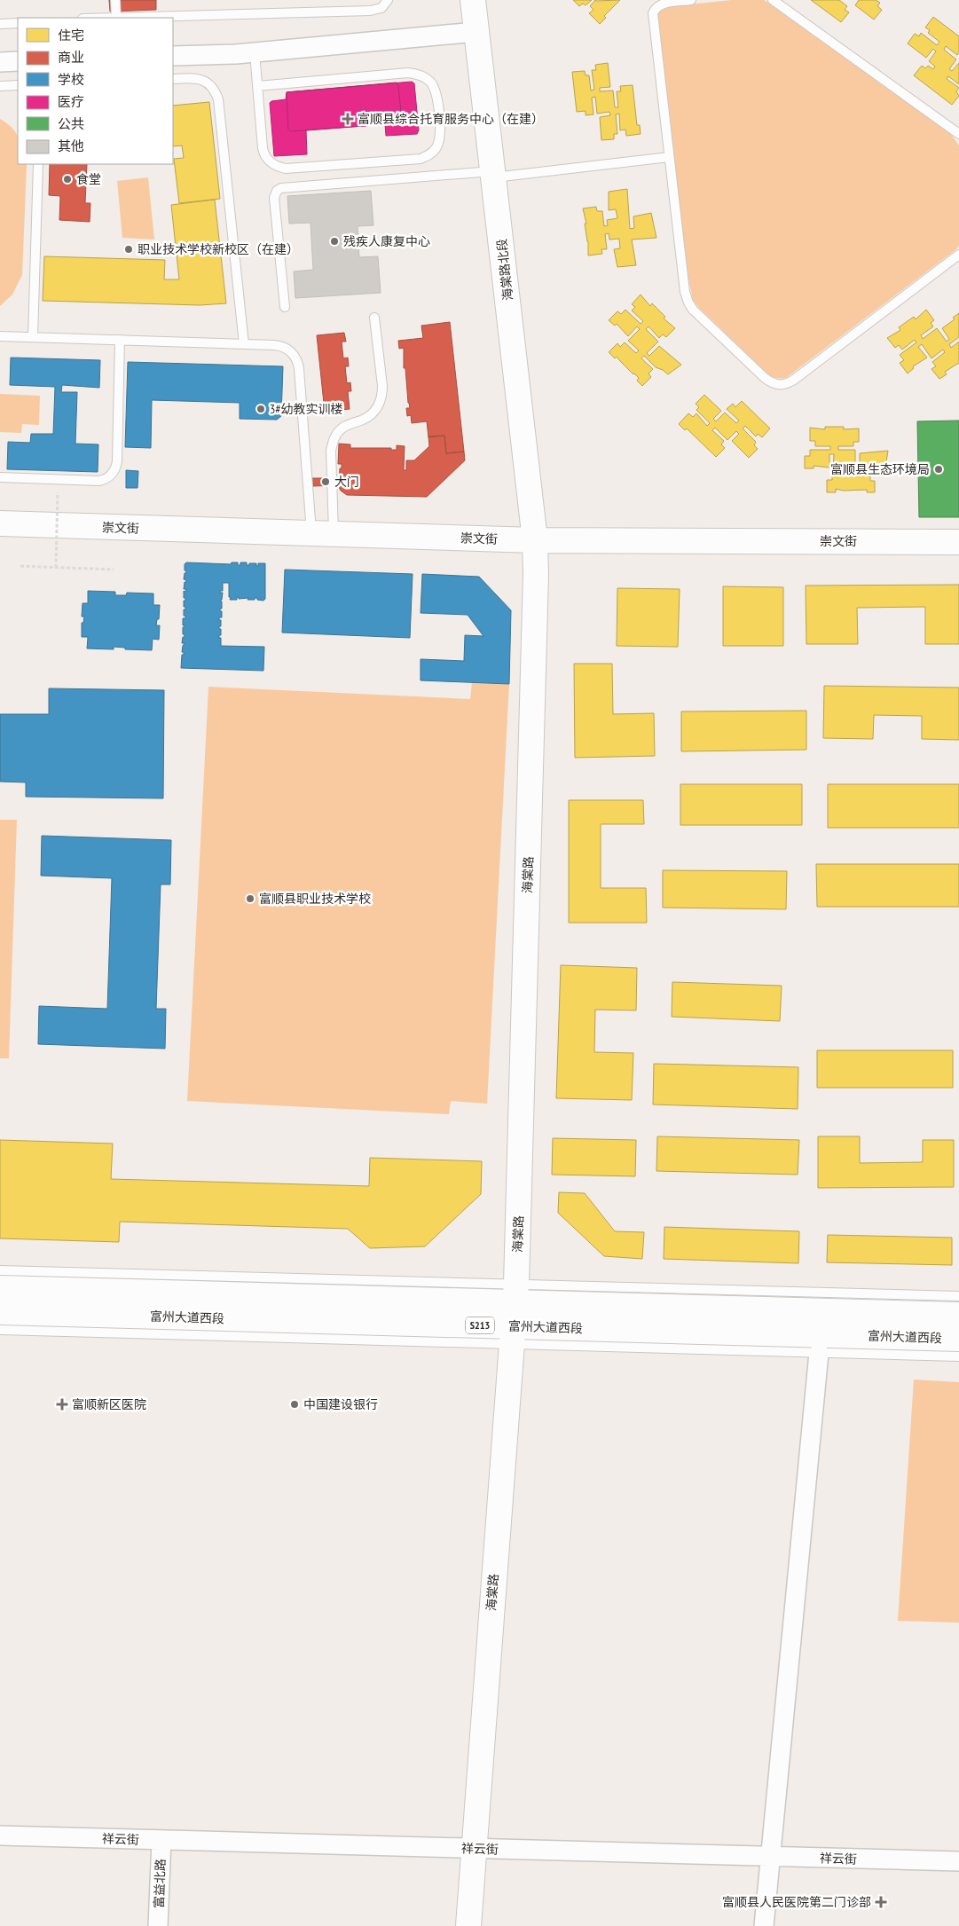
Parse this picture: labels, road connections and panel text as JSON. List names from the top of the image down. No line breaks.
{"streets":{"street":["海棠路北段","崇文街","海棠路","富州大道西段","S213","祥云街","富益北路"]},"crossings":[["海棠路北段","崇文街"],["海棠路北段","海棠路"],["崇文街","海棠路"],["海棠路","富州大道西段"],["海棠路","祥云街"],["祥云街","富益北路"]],"places":{"health":["富顺县综合托育服务中心（在建）","富顺新区医院","富顺县人民医院第二门诊部"],"other":["食堂","残疾人康复中心","职业技术学校新校区（在建）","3#幼教实训楼","富顺县生态环境局","大门","富顺县职业技术学校","中国建设银行"]},"legend":["住宅","商业","学校","医疗","公共","其他"]}
